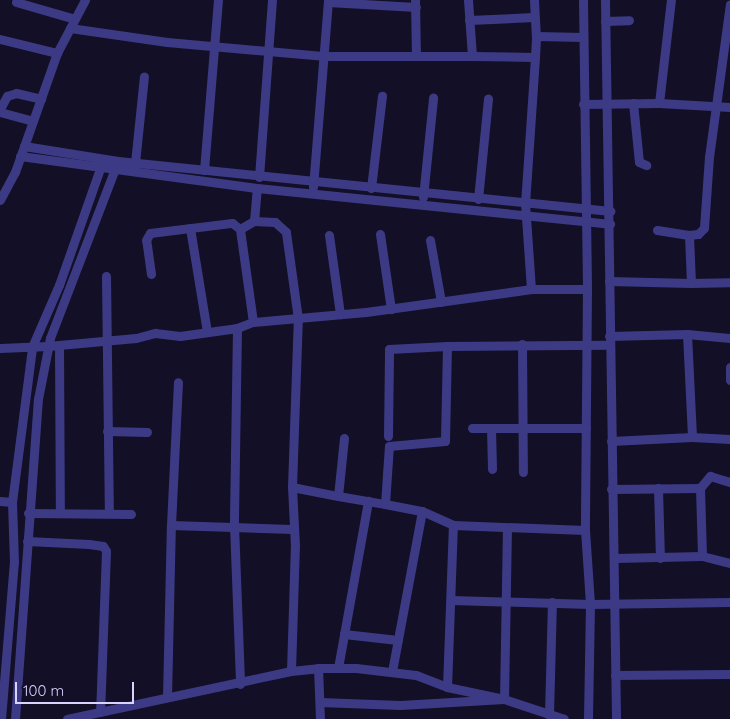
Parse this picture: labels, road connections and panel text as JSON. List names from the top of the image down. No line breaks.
{"scale_bar":"100 m"}
